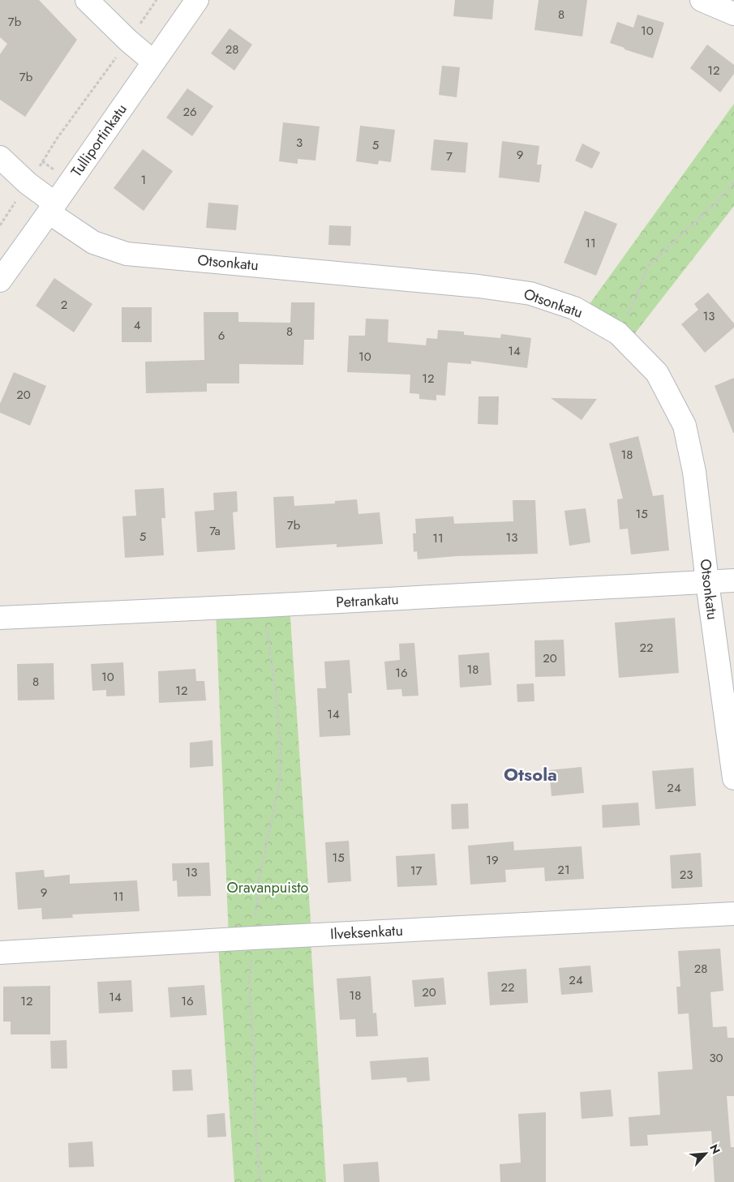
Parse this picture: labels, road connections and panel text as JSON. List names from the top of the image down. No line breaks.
{"streets":{"street":["Tulliportinkatu","Otsonkatu","Petrankatu","Ilveksenkatu"]},"crossings":[["Tulliportinkatu","Otsonkatu"],["Otsonkatu","Petrankatu"]],"districts":["Otsola"],"parks":["Oravanpuisto"],"house_numbers":["8","7b","10","28","12","7b","26","3","5","9","7","1","11","2","13","4","8","6","14","10","12","20","18","15","7b","7a","5","13","11","22","20","18","16","10","8","12","14","24","15","19","21","17","13","23","9","11","28","24","22","20","18","14","12","16","30"],"north":"top right"}
